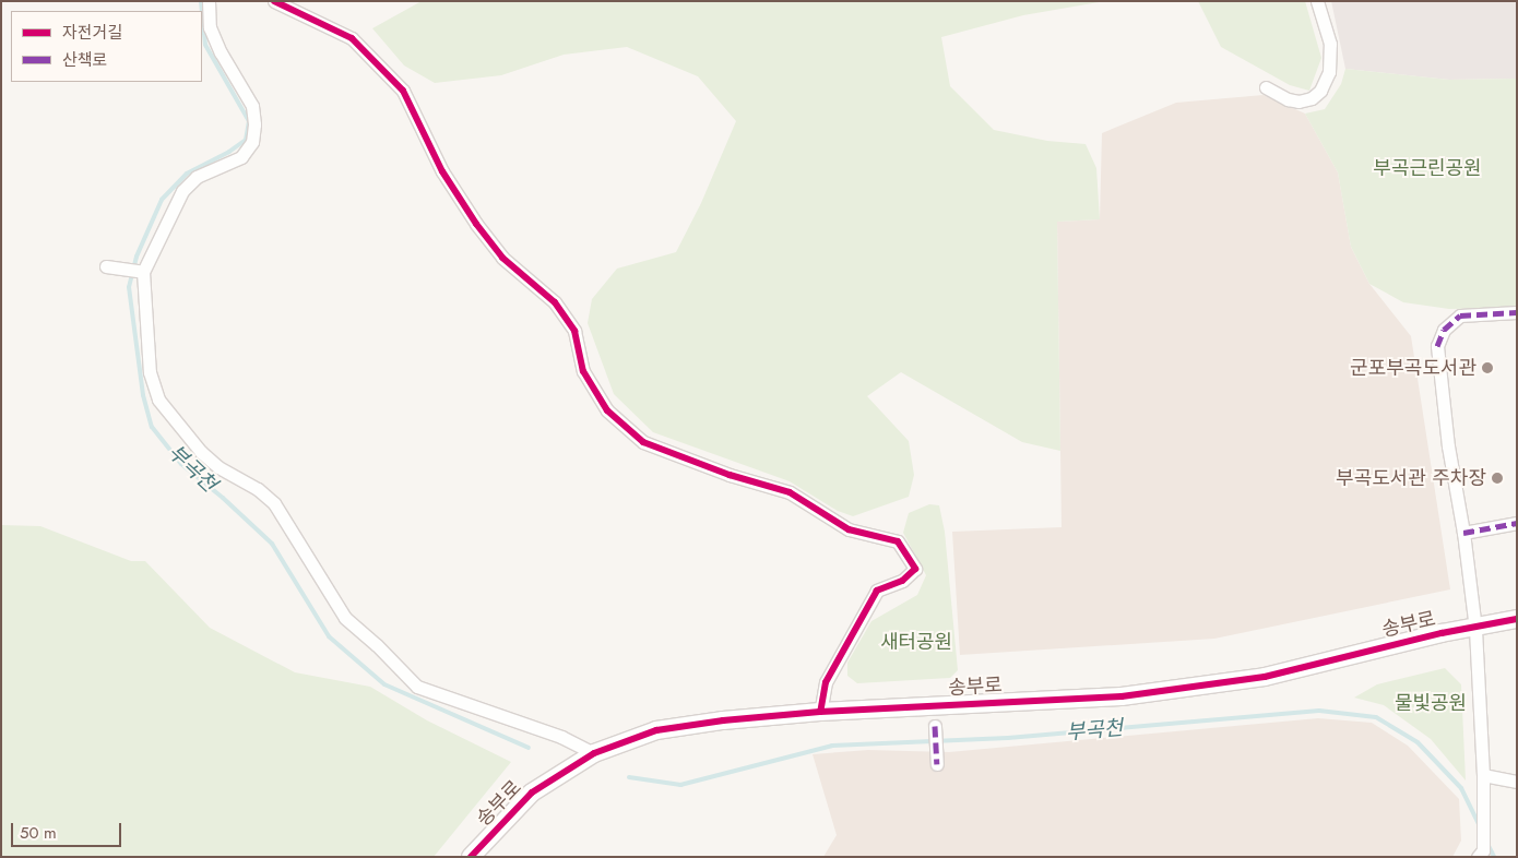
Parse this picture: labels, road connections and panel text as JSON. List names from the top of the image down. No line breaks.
{"streets":{"street":["송부로"]},"water":["부곡천"],"parks":["부곡근린공원","새터공원","물빛공원"],"places":["군포부곡도서관","부곡도서관 주차장"],"legend":["자전거길","산책로"],"scale_bar":"50 m"}
